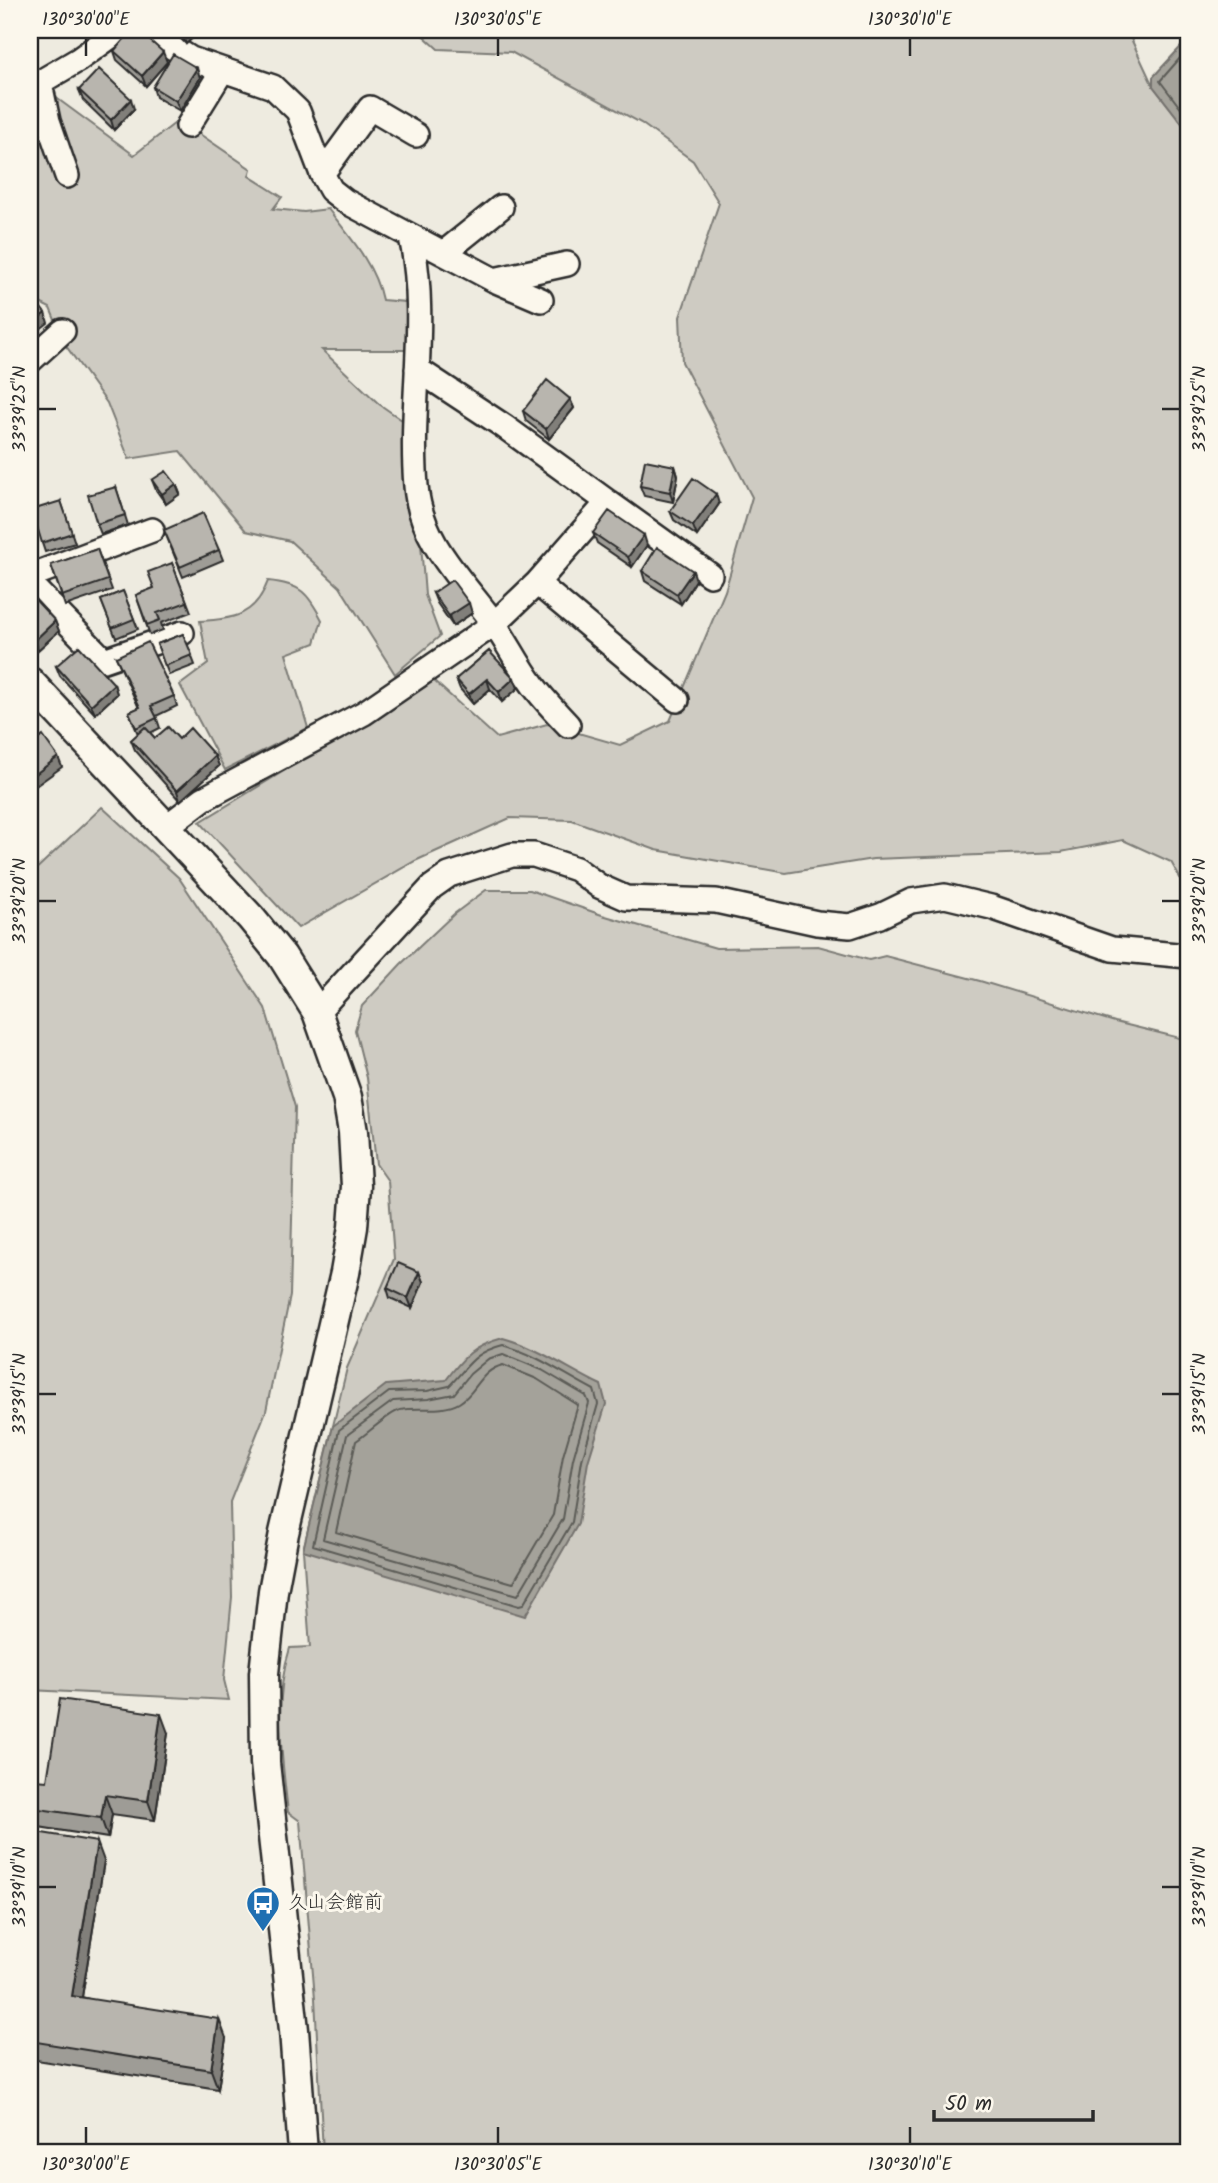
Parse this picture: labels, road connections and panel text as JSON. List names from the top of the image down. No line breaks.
{"places":{"bus stop":["久山会館前"]},"scale_bar":"50 m","coordinates":["130°30'00\"E","130°30'05\"E","130°30'10\"E","33°39'25\"N","33°39'20\"N","33°39'15\"N","33°39'10\"N"]}
